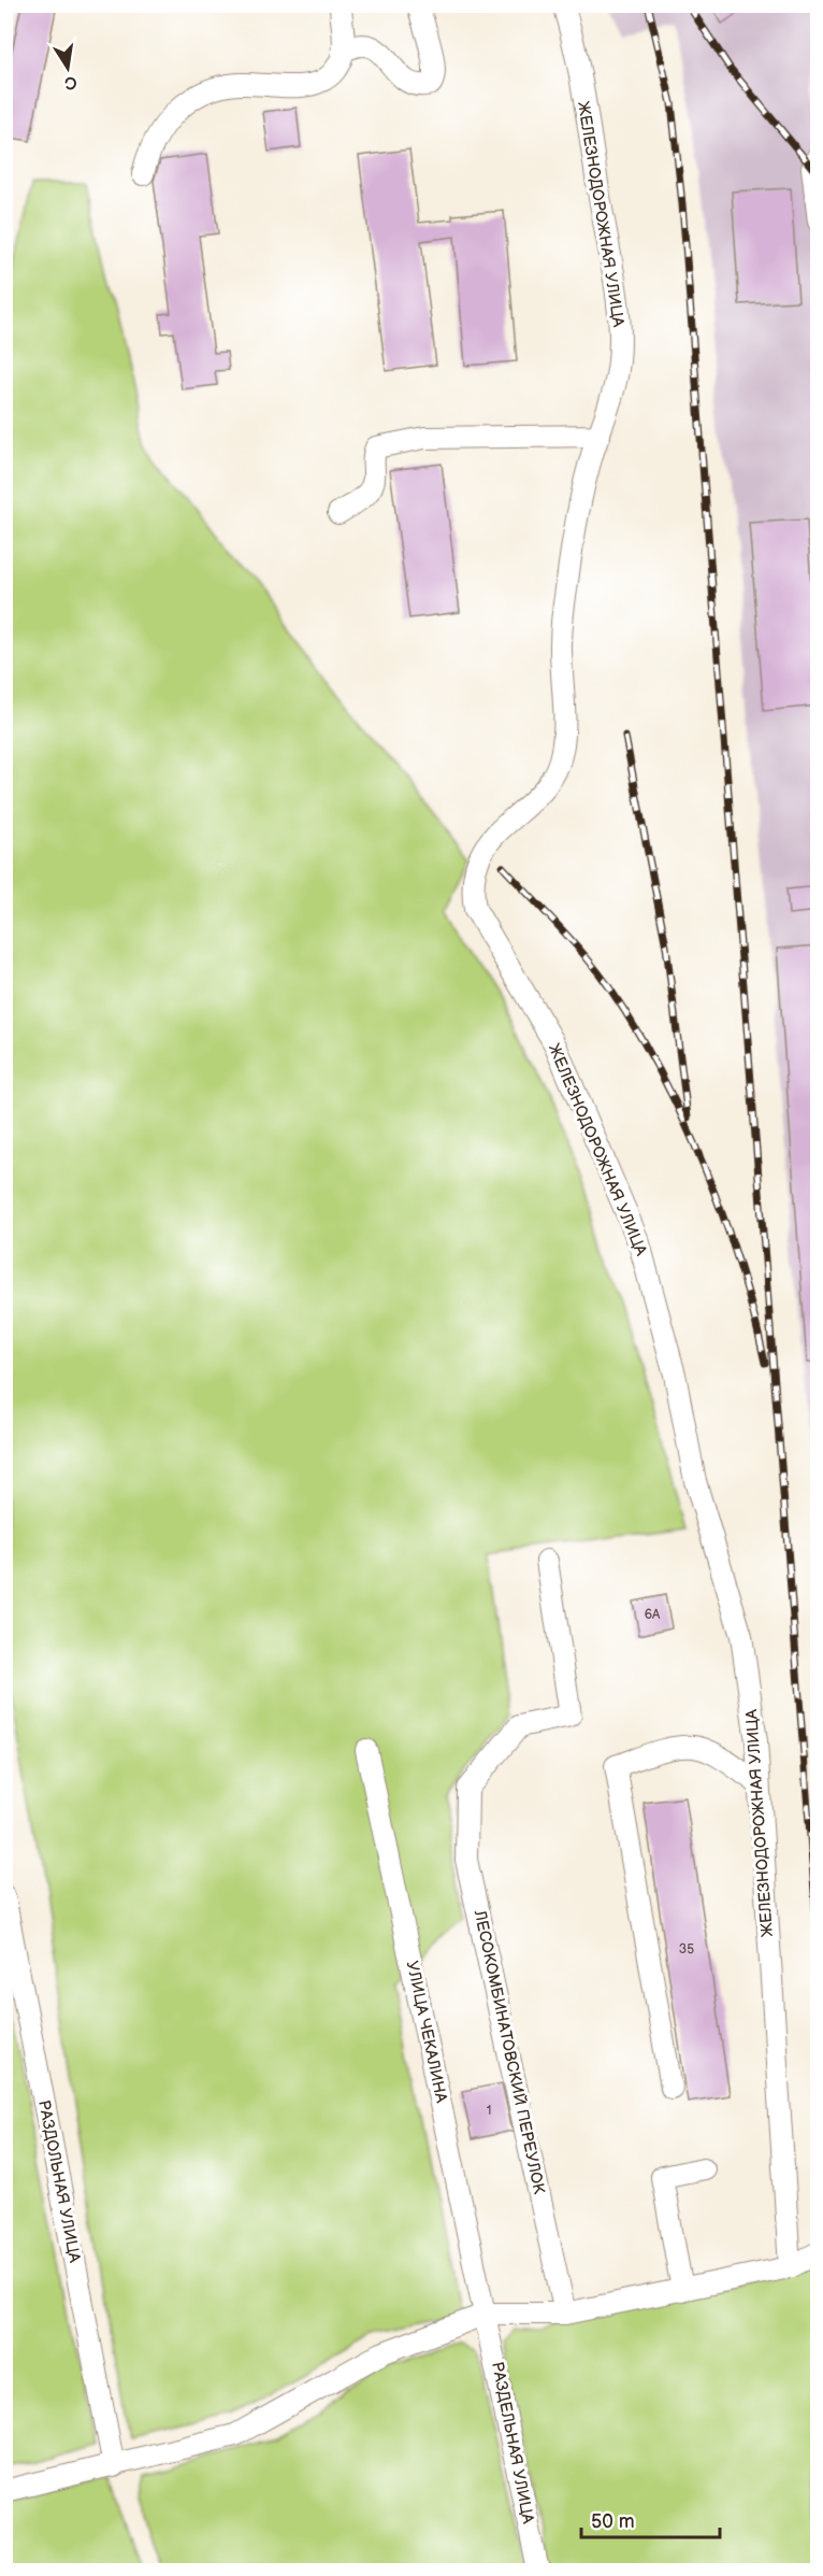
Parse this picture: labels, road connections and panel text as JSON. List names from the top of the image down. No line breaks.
{"streets":{"street":["ЖЕЛЕЗНОДОРОЖНАЯ УЛИЦА","УЛИЦА ЧЕКАЛИНА","ЛЕСОКОМБИНАТОВСКИЙ ПЕРЕУЛОК","РАЗДОЛЬНАЯ УЛИЦА","РАЗДЕЛЬНАЯ УЛИЦА"]},"crossings":[["УЛИЦА ЧЕКАЛИНА","РАЗДЕЛЬНАЯ УЛИЦА"]],"house_numbers":["6А","35","1"],"scale_bar":"50 m","north":"bottom"}
